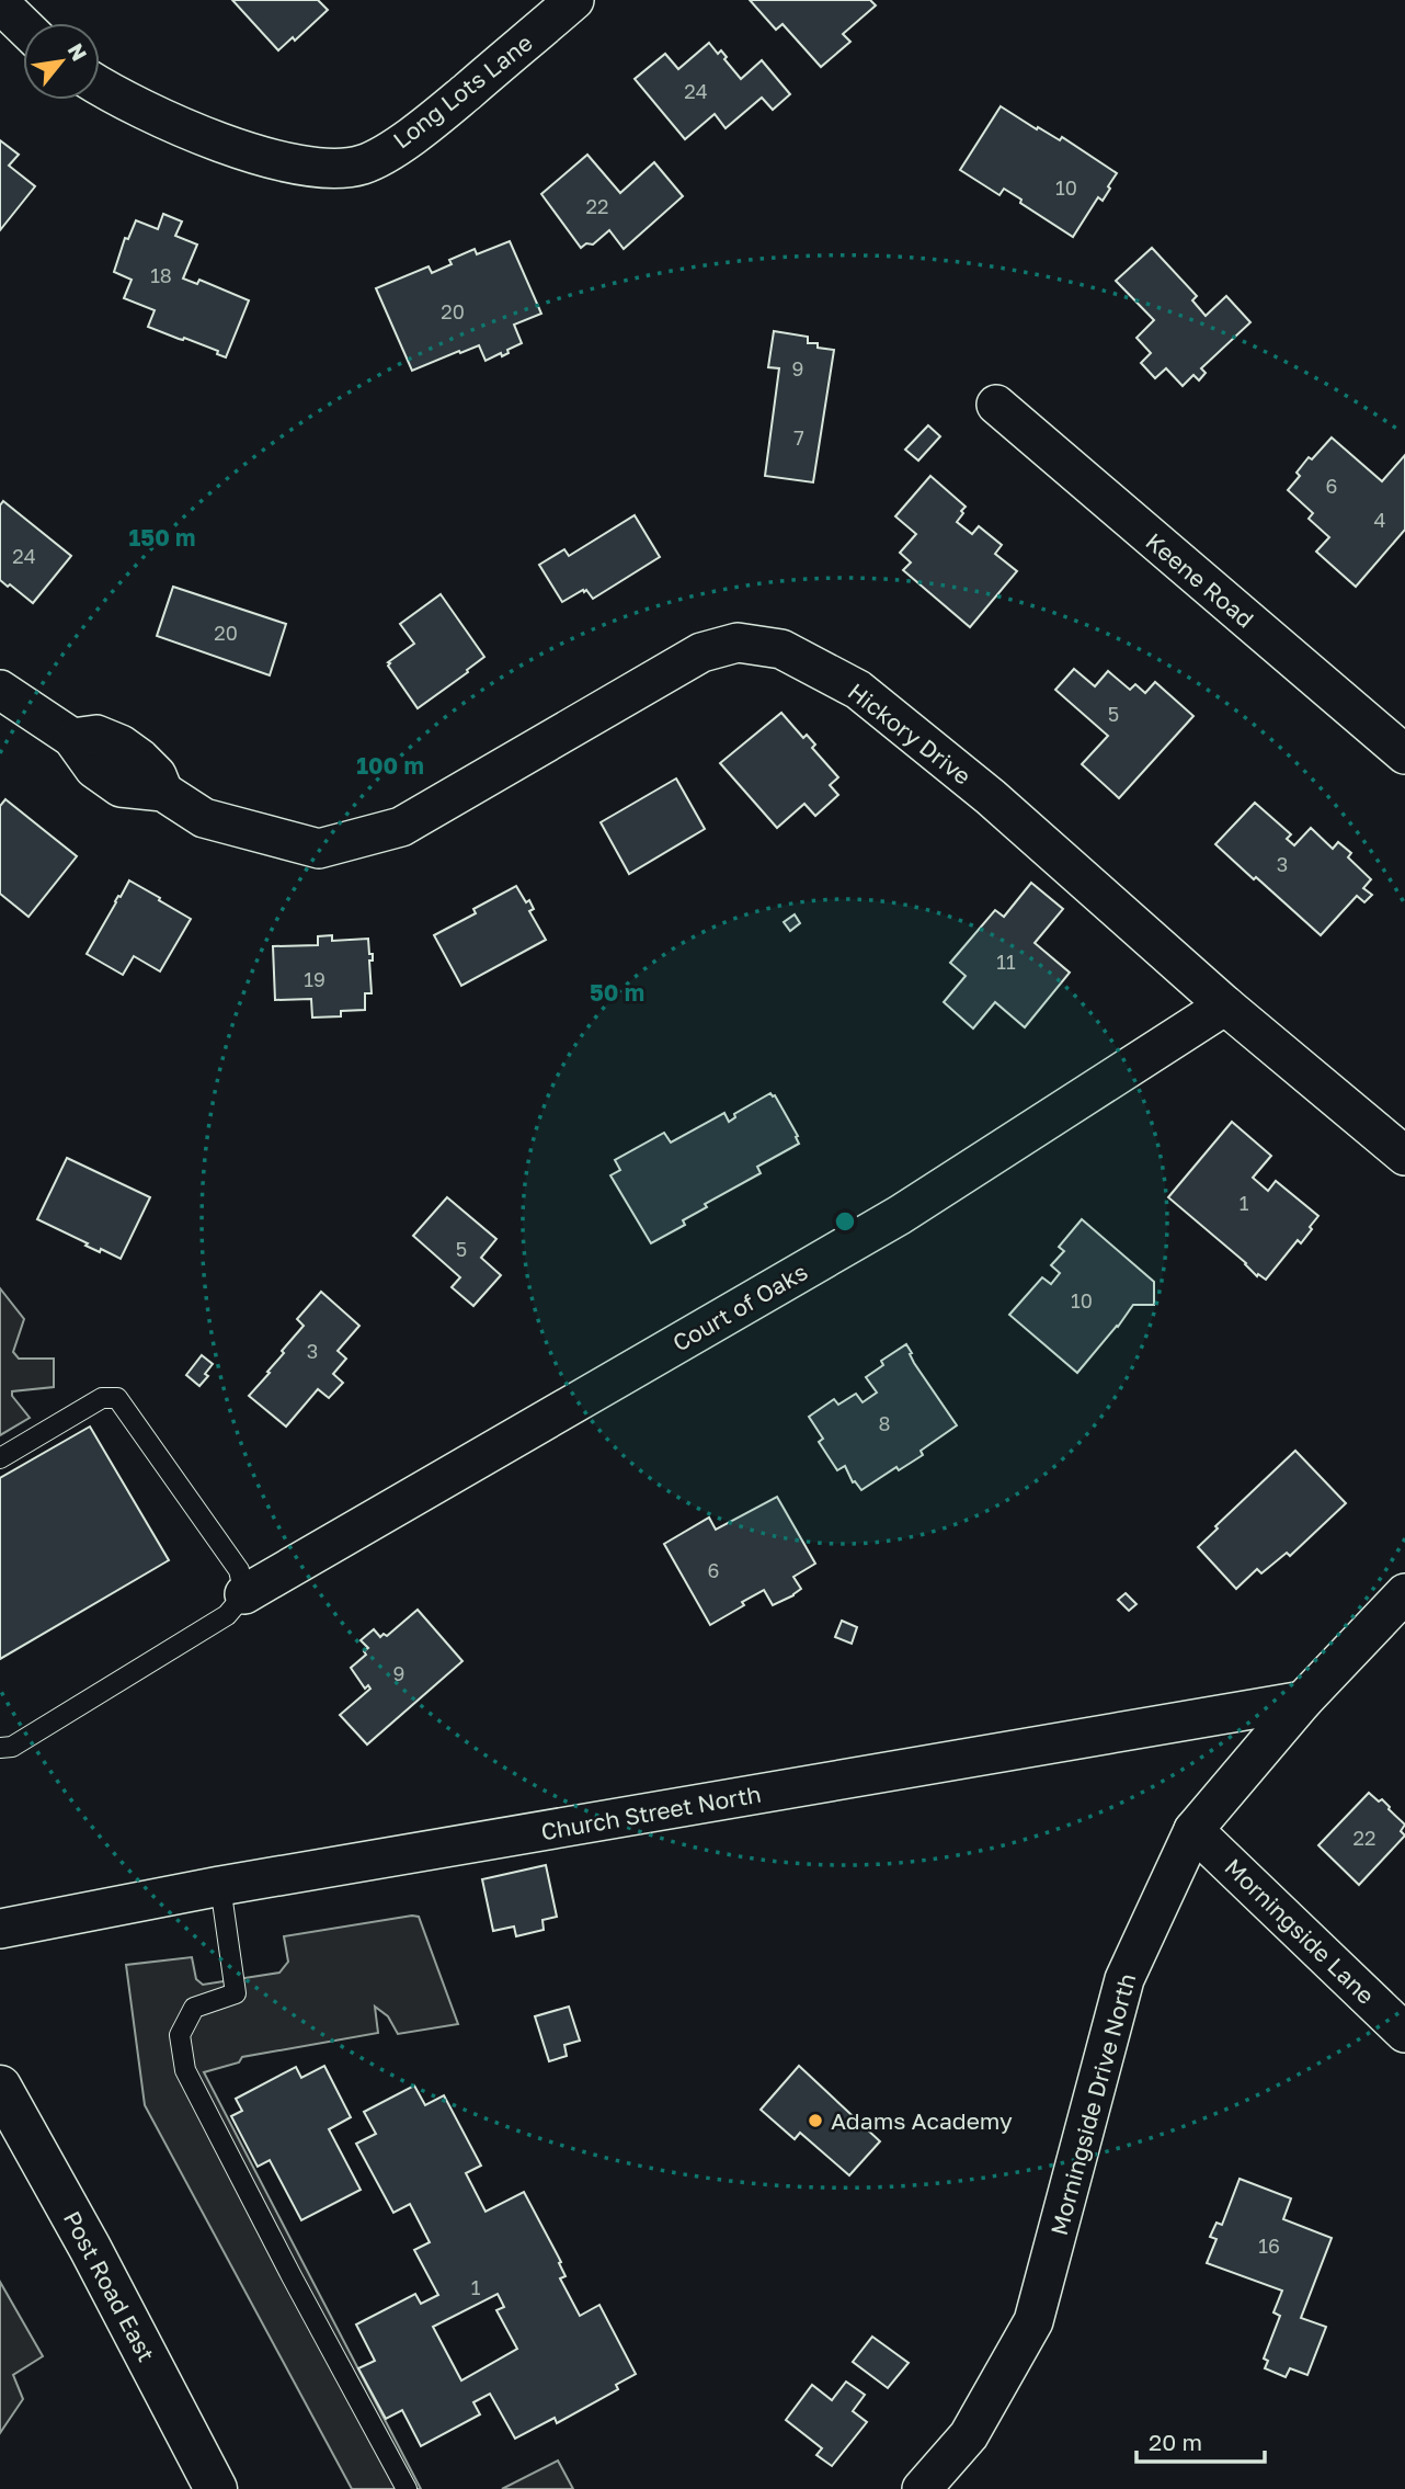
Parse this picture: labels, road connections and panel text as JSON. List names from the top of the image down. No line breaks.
{"streets":{"main road":["Post Road East"],"street":["Long Lots Lane","Keene Road","Hickory Drive","Court of Oaks","Church Street North","Morningside Lane","Morningside Drive North"]},"crossings":[["Hickory Drive","Court of Oaks"],["Church Street North","Morningside Drive North"],["Morningside Lane","Morningside Drive North"]],"places":["Adams Academy"],"house_numbers":["24","10","22","18","20","9","7","6","4","24","20","5","3","11","19","1","5","10","3","8","6","9","22","16","1"],"scale_bar":"20 m","north":"top right","rings":["150 m","100 m","50 m"]}
